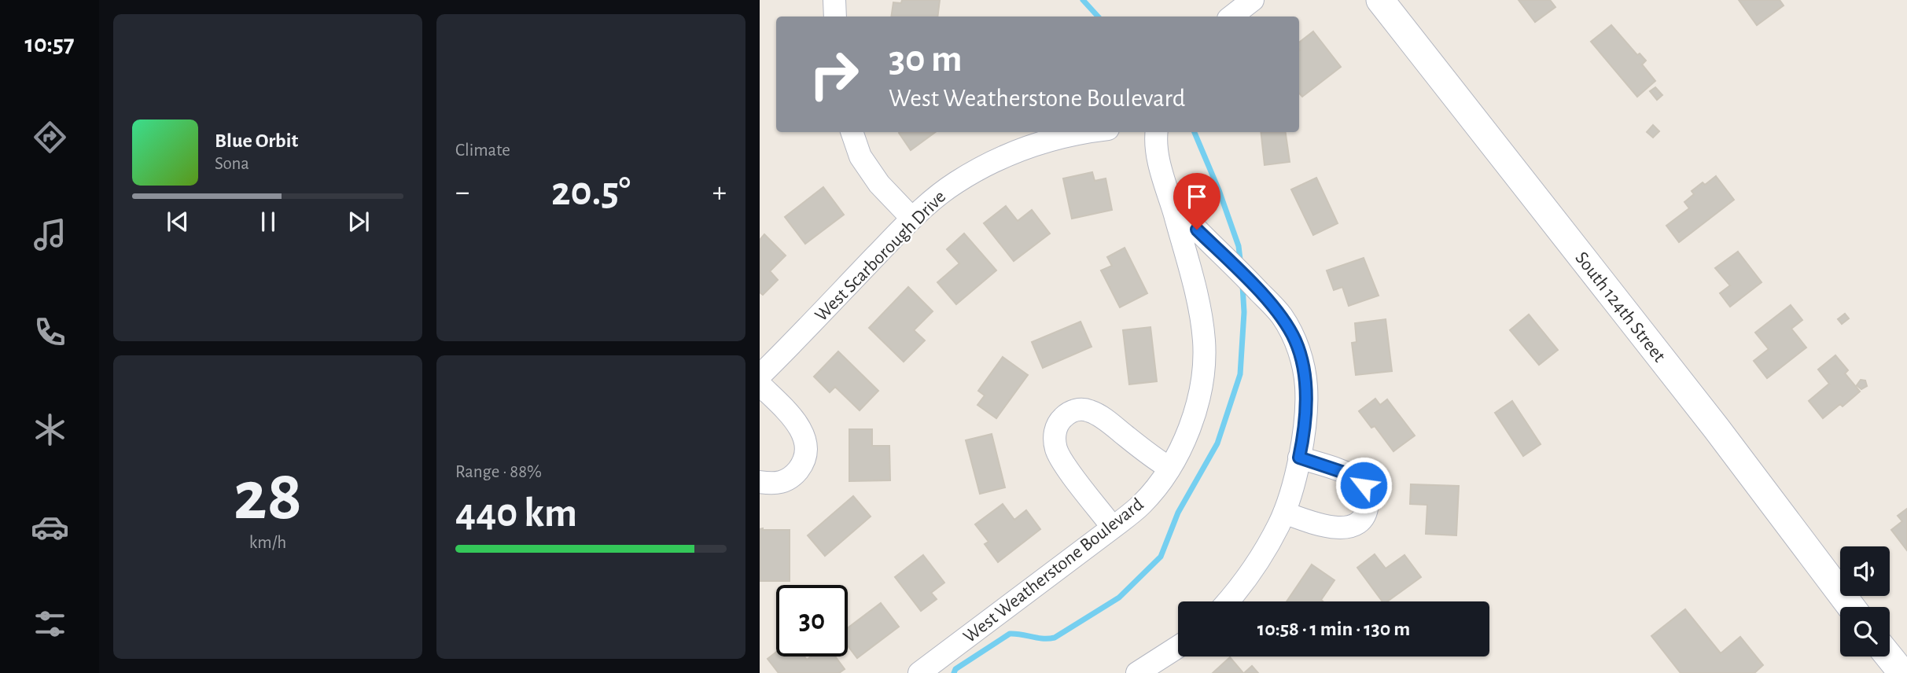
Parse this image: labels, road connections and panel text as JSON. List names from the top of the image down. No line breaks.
{"streets":{"street":["West Scarborough Drive","South 124th Street","West Weatherstone Boulevard"]},"page":{"tabs":"10:57","tile":["Climate",["28","km/h"],["Range · 88%","440 km"]],"turn":["30 m","West Weatherstone Boulevard"],"song":["Blue Orbit","Sona"],"heat":["−","20.5°","+"],"limit":"30","trip":"10:58 · 1 min · 130 m"}}
